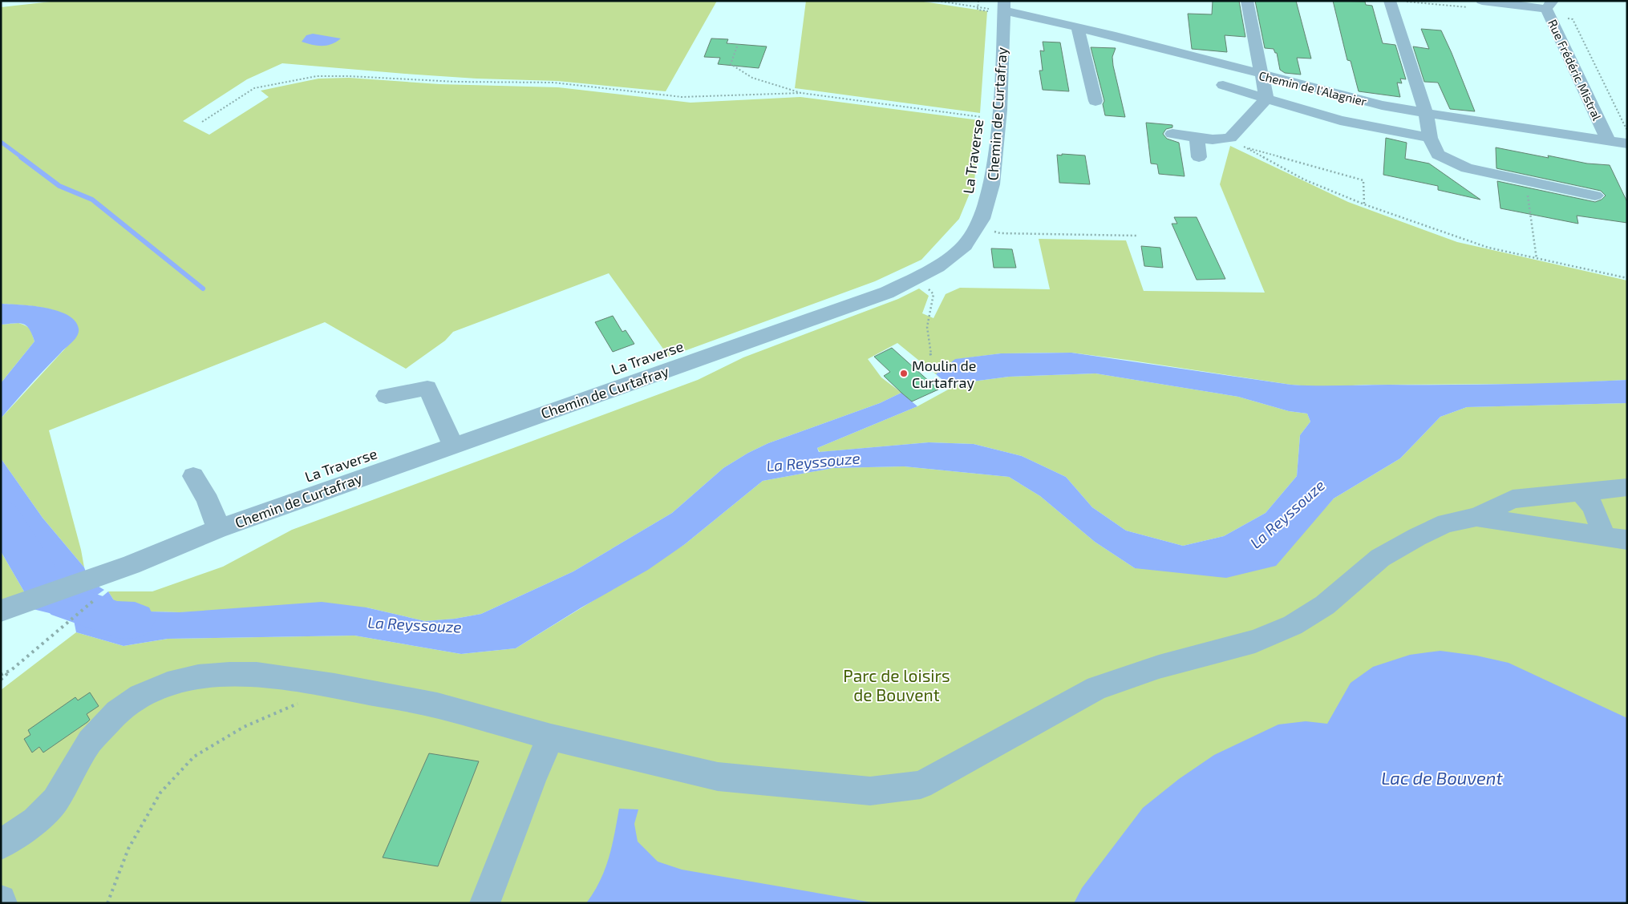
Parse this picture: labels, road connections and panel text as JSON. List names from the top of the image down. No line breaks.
{"streets":{"street":["Rue Frédéric Mistral","Chemin de l'Alagnier","Chemin de Curtafray"]},"crossings":[["Rue Frédéric Mistral","Chemin de l'Alagnier"],["Chemin de l'Alagnier","Chemin de Curtafray"]],"water":["La Reyssouze","Lac de Bouvent"],"parks":["Parc de loisirs de Bouvent"],"places":["Moulin de Curtafray"]}
